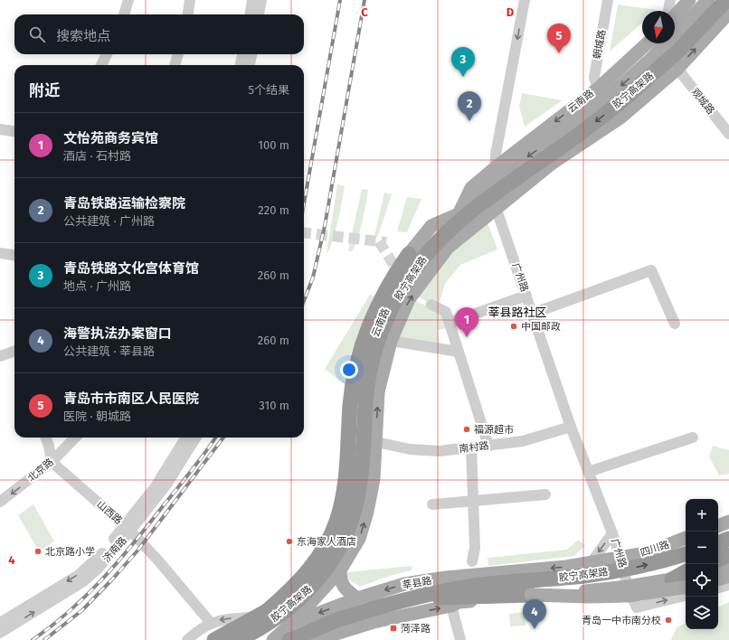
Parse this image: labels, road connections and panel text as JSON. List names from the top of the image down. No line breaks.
{"streets":{"highway":["胶宁高架路"],"main road":["云南路","四川路","莘县路"],"street":["朝城路","观城路","广州路","南村路","北京路","山西路","济南路"]},"crossings":[["朝城路","云南路"],["胶宁高架路","云南路"],["胶宁高架路","莘县路"],["云南路","观城路"],["云南路","广州路"],["云南路","南村路"],["云南路","莘县路"],["广州路","南村路"],["广州路","四川路"],["广州路","莘县路"],["北京路","山西路"],["山西路","济南路"],["四川路","莘县路"]],"one_way":["北京路"],"districts":["莘县路社区"],"places":{"other":["中国邮政","福源超市","东海家人酒店","北京路小学","青岛一中市南分校"],"transit":["菏泽路"]},"north":"bottom","page":{"search":"搜索地点","pins":["5","3","2","1","4"],"heading":["附近","5个结果"],"list":[{"mark":"1","name":"文怡苑商务宾馆","note":"酒店 · 石村路","value":"100 m"},{"mark":"2","name":"青岛铁路运输检察院","note":"公共建筑 · 广州路","value":"220 m"},{"mark":"3","name":"青岛铁路文化宫体育馆","note":"地点 · 广州路","value":"260 m"},{"mark":"4","name":"海警执法办案窗口","note":"公共建筑 · 莘县路","value":"260 m"},{"mark":"5","name":"青岛市市南区人民医院","note":"医院 · 朝城路","value":"310 m"}],"map_buttons":["+","−"]},"grid":{"columns":["C","D"],"rows":["4"]}}
